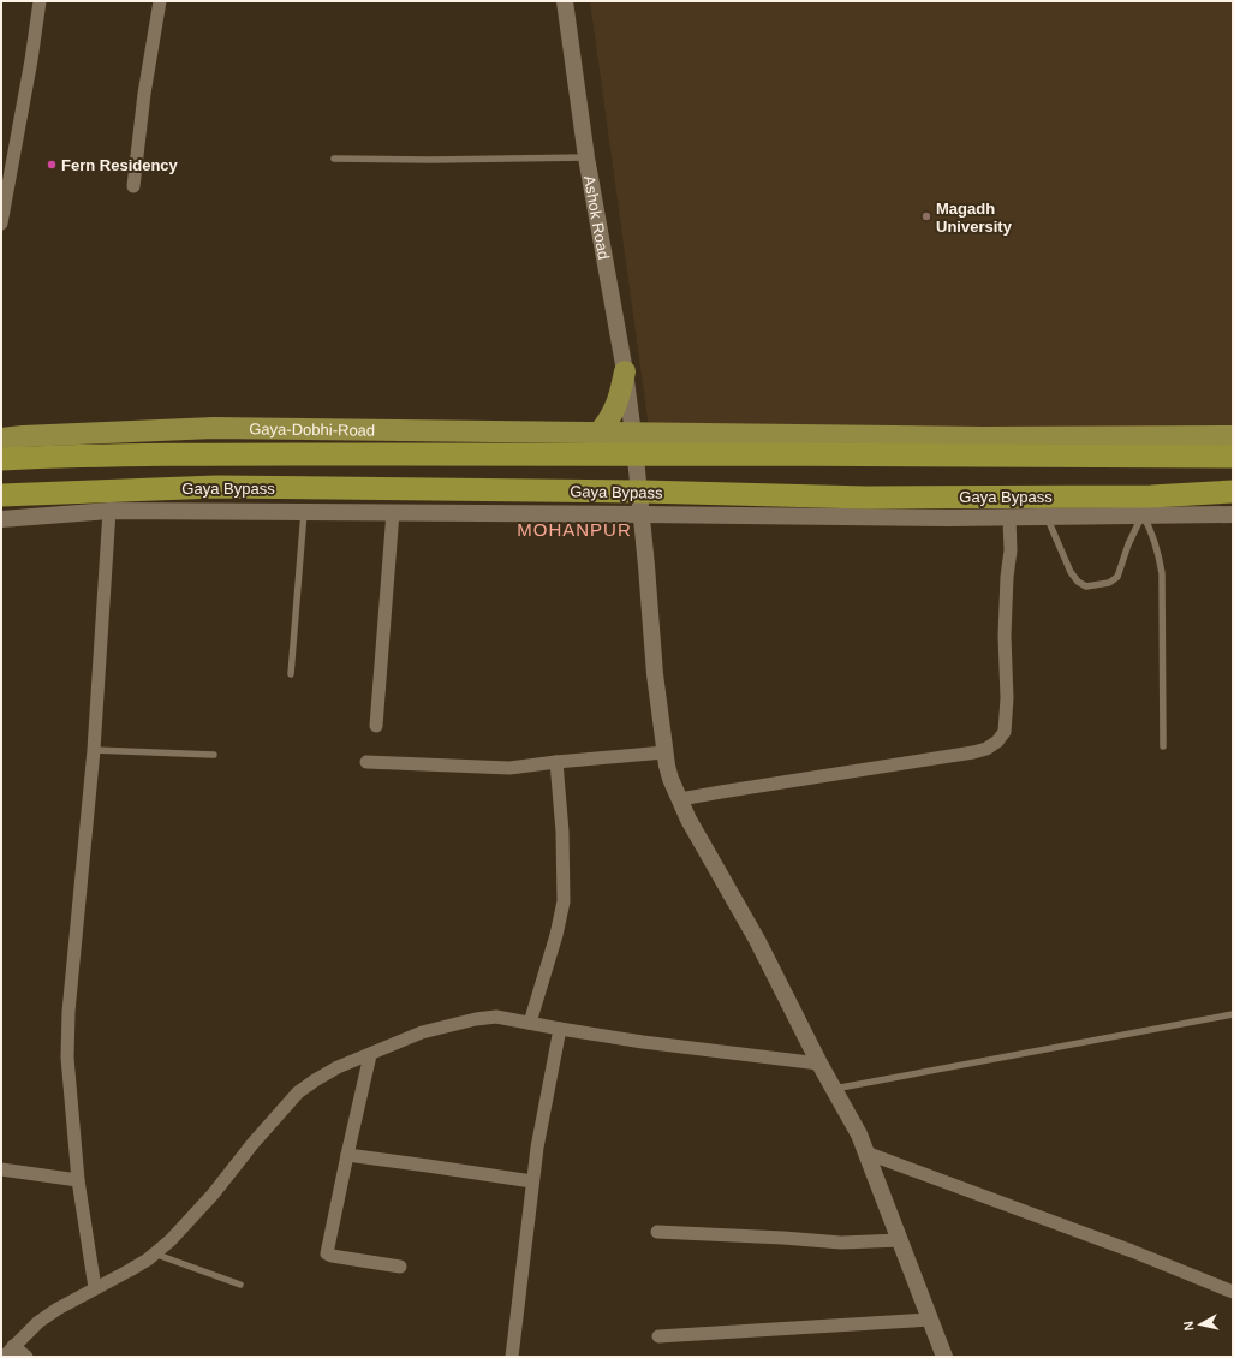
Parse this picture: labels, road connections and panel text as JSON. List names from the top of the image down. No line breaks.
{"streets":{"highway":["Gaya Bypass"],"main road":["Gaya-Dobhi-Road"],"street":["Ashok Road"]},"crossings":[["Ashok Road","Gaya-Dobhi-Road"]],"districts":["MOHANPUR"],"places":["Fern Residency","Magadh University"],"north":"left"}
